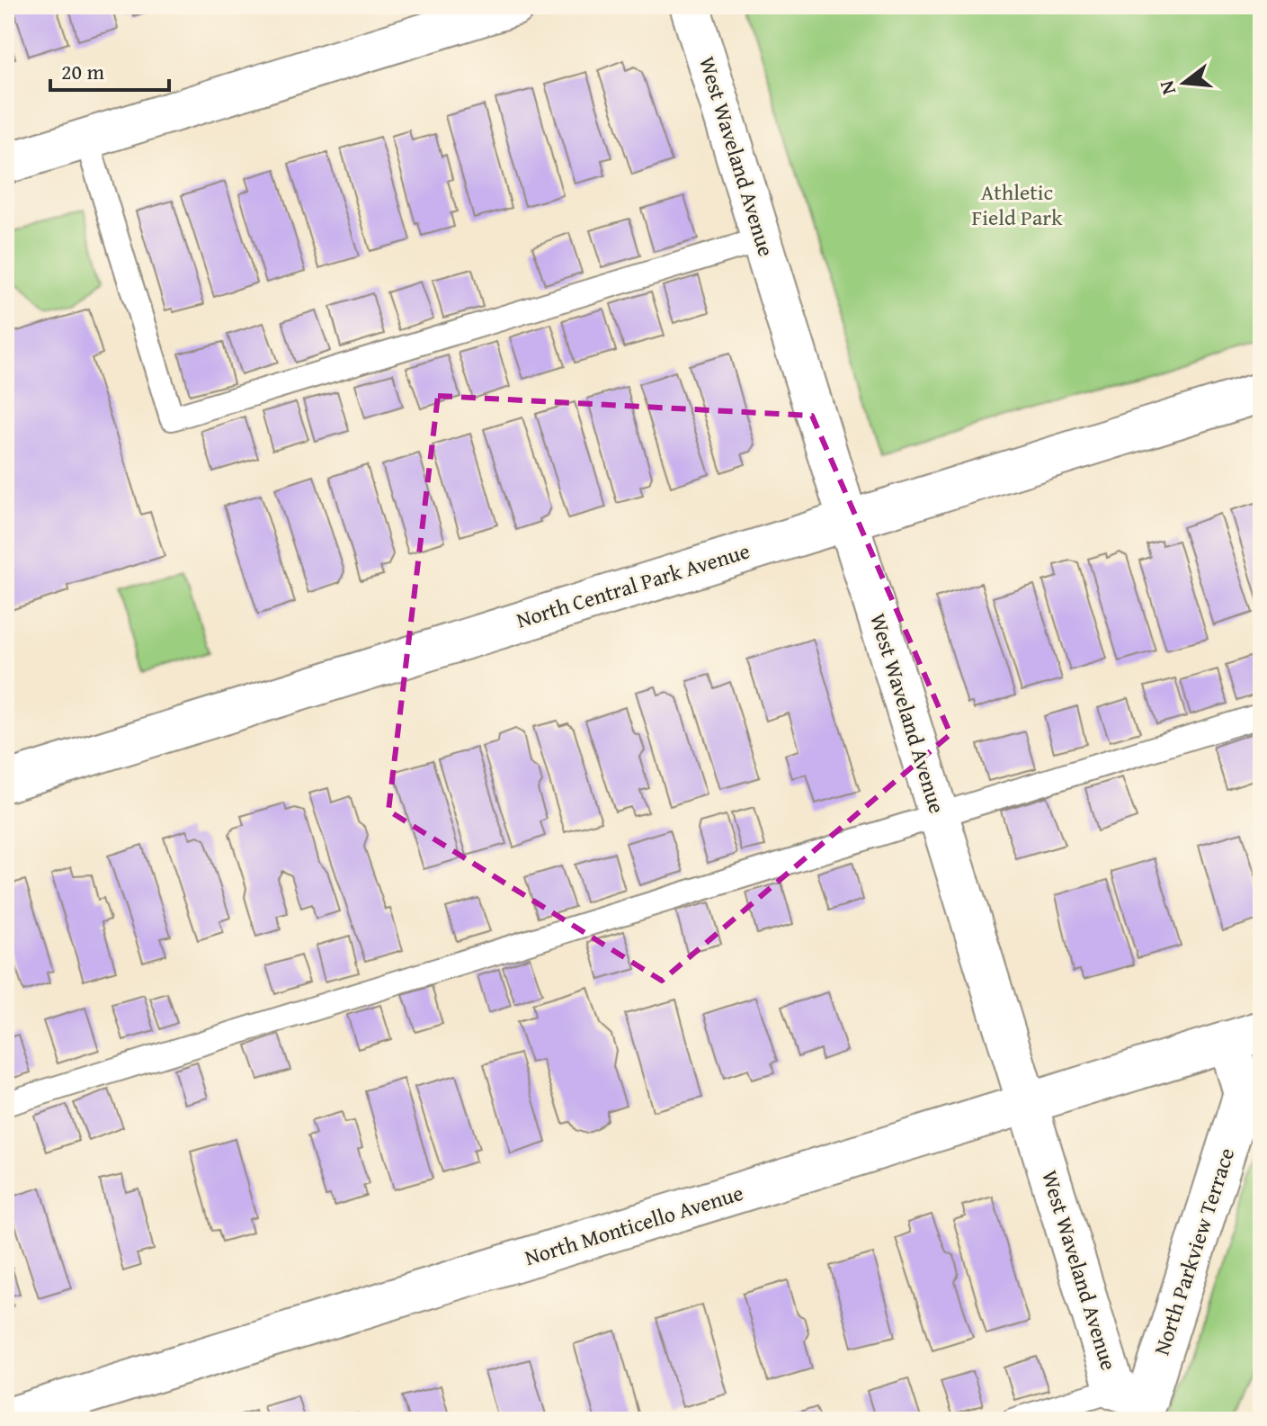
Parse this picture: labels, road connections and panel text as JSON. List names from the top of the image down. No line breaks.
{"streets":{"street":["West Waveland Avenue","North Central Park Avenue","North Monticello Avenue","North Parkview Terrace"]},"crossings":[["West Waveland Avenue","North Central Park Avenue"],["West Waveland Avenue","North Monticello Avenue"],["West Waveland Avenue","North Parkview Terrace"],["North Monticello Avenue","North Parkview Terrace"]],"parks":["Athletic Field Park"],"scale_bar":"20 m","north":"left"}
